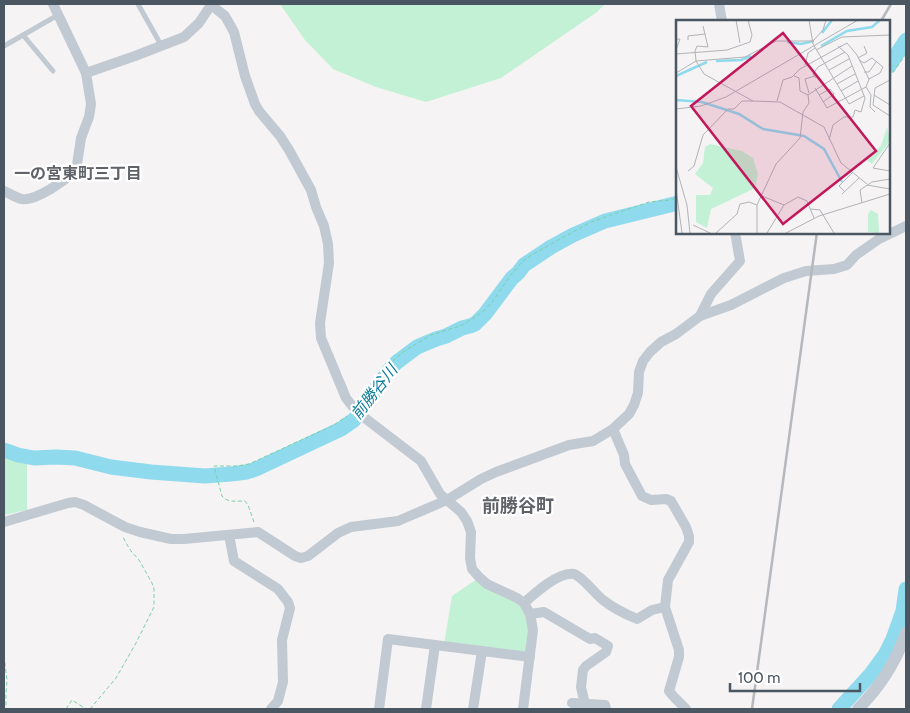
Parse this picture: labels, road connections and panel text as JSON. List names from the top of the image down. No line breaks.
{"districts":["一の宮東町三丁目","前勝谷町"],"water":["前勝谷川"],"scale_bar":"100 m"}
